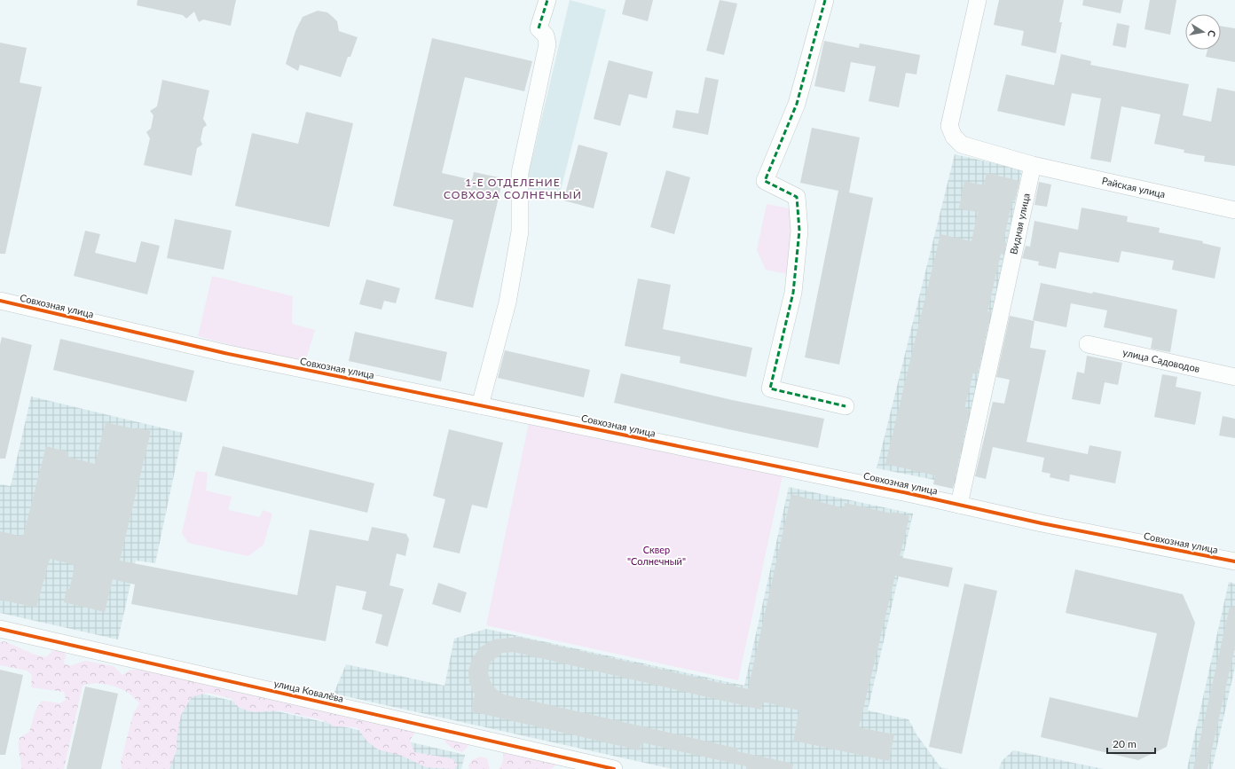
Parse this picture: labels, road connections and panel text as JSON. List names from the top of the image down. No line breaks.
{"streets":{"street":["Райская улица","Видная улица","Совхозная улица","улица Садоводов","улица Ковалёва"]},"crossings":[["Райская улица","Видная улица"],["Видная улица","Совхозная улица"]],"districts":["1-Е ОТДЕЛЕНИЕ СОВХОЗА СОЛНЕЧНЫЙ"],"parks":["Сквер \"Солнечный\""],"scale_bar":"20 m","north":"right"}
